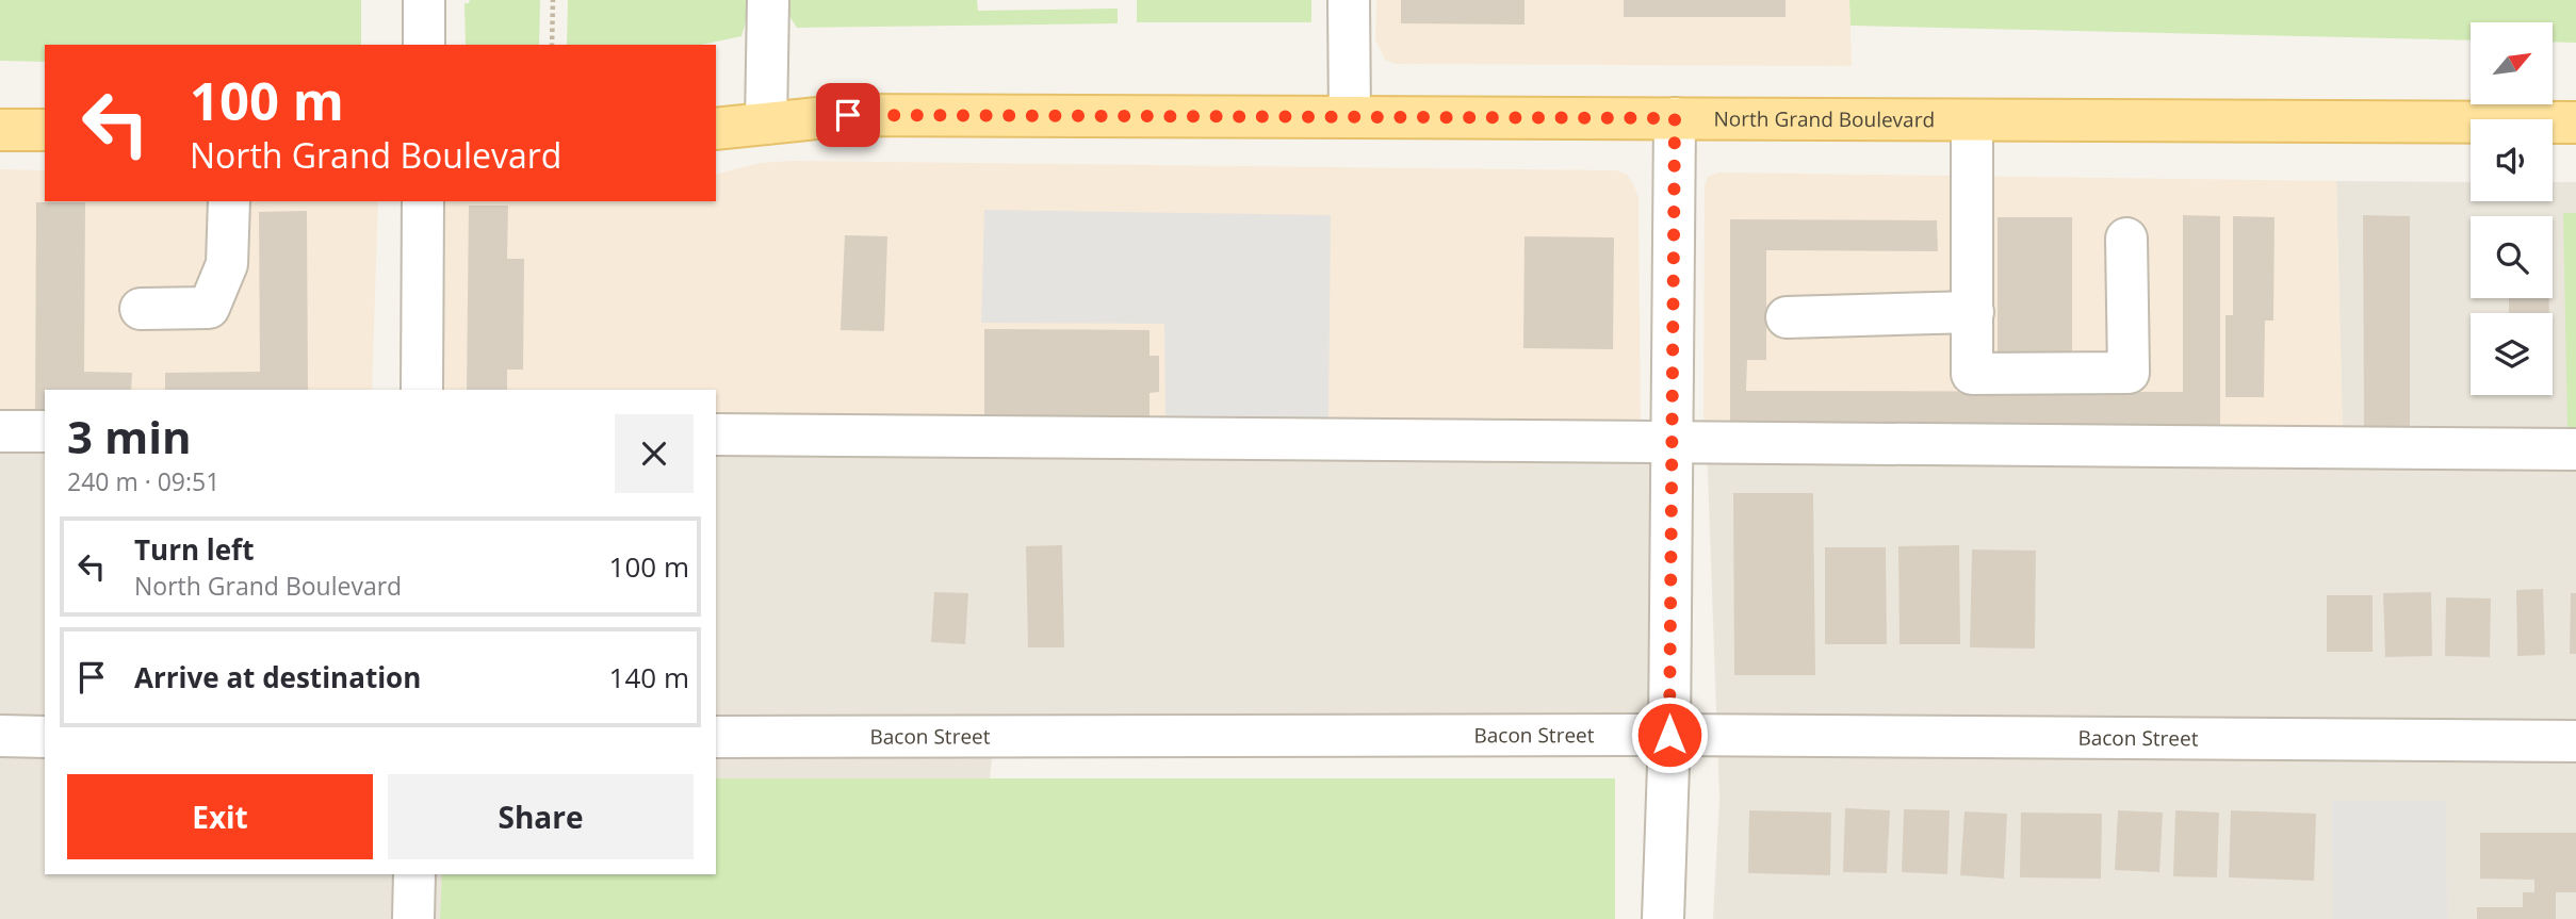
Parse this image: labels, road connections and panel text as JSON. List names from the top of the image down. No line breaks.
{"streets":{"main road":["North Grand Boulevard"],"street":["Bacon Street"]},"north":"top right","page":{"turn":["100 m","North Grand Boulevard"],"heading":["3 min","240 m · 09:51"],"list":[{"name":"Turn left","note":"North Grand Boulevard","value":"100 m"},{"name":"Arrive at destination","value":"140 m"}],"buttons":["Exit","Share"]}}
